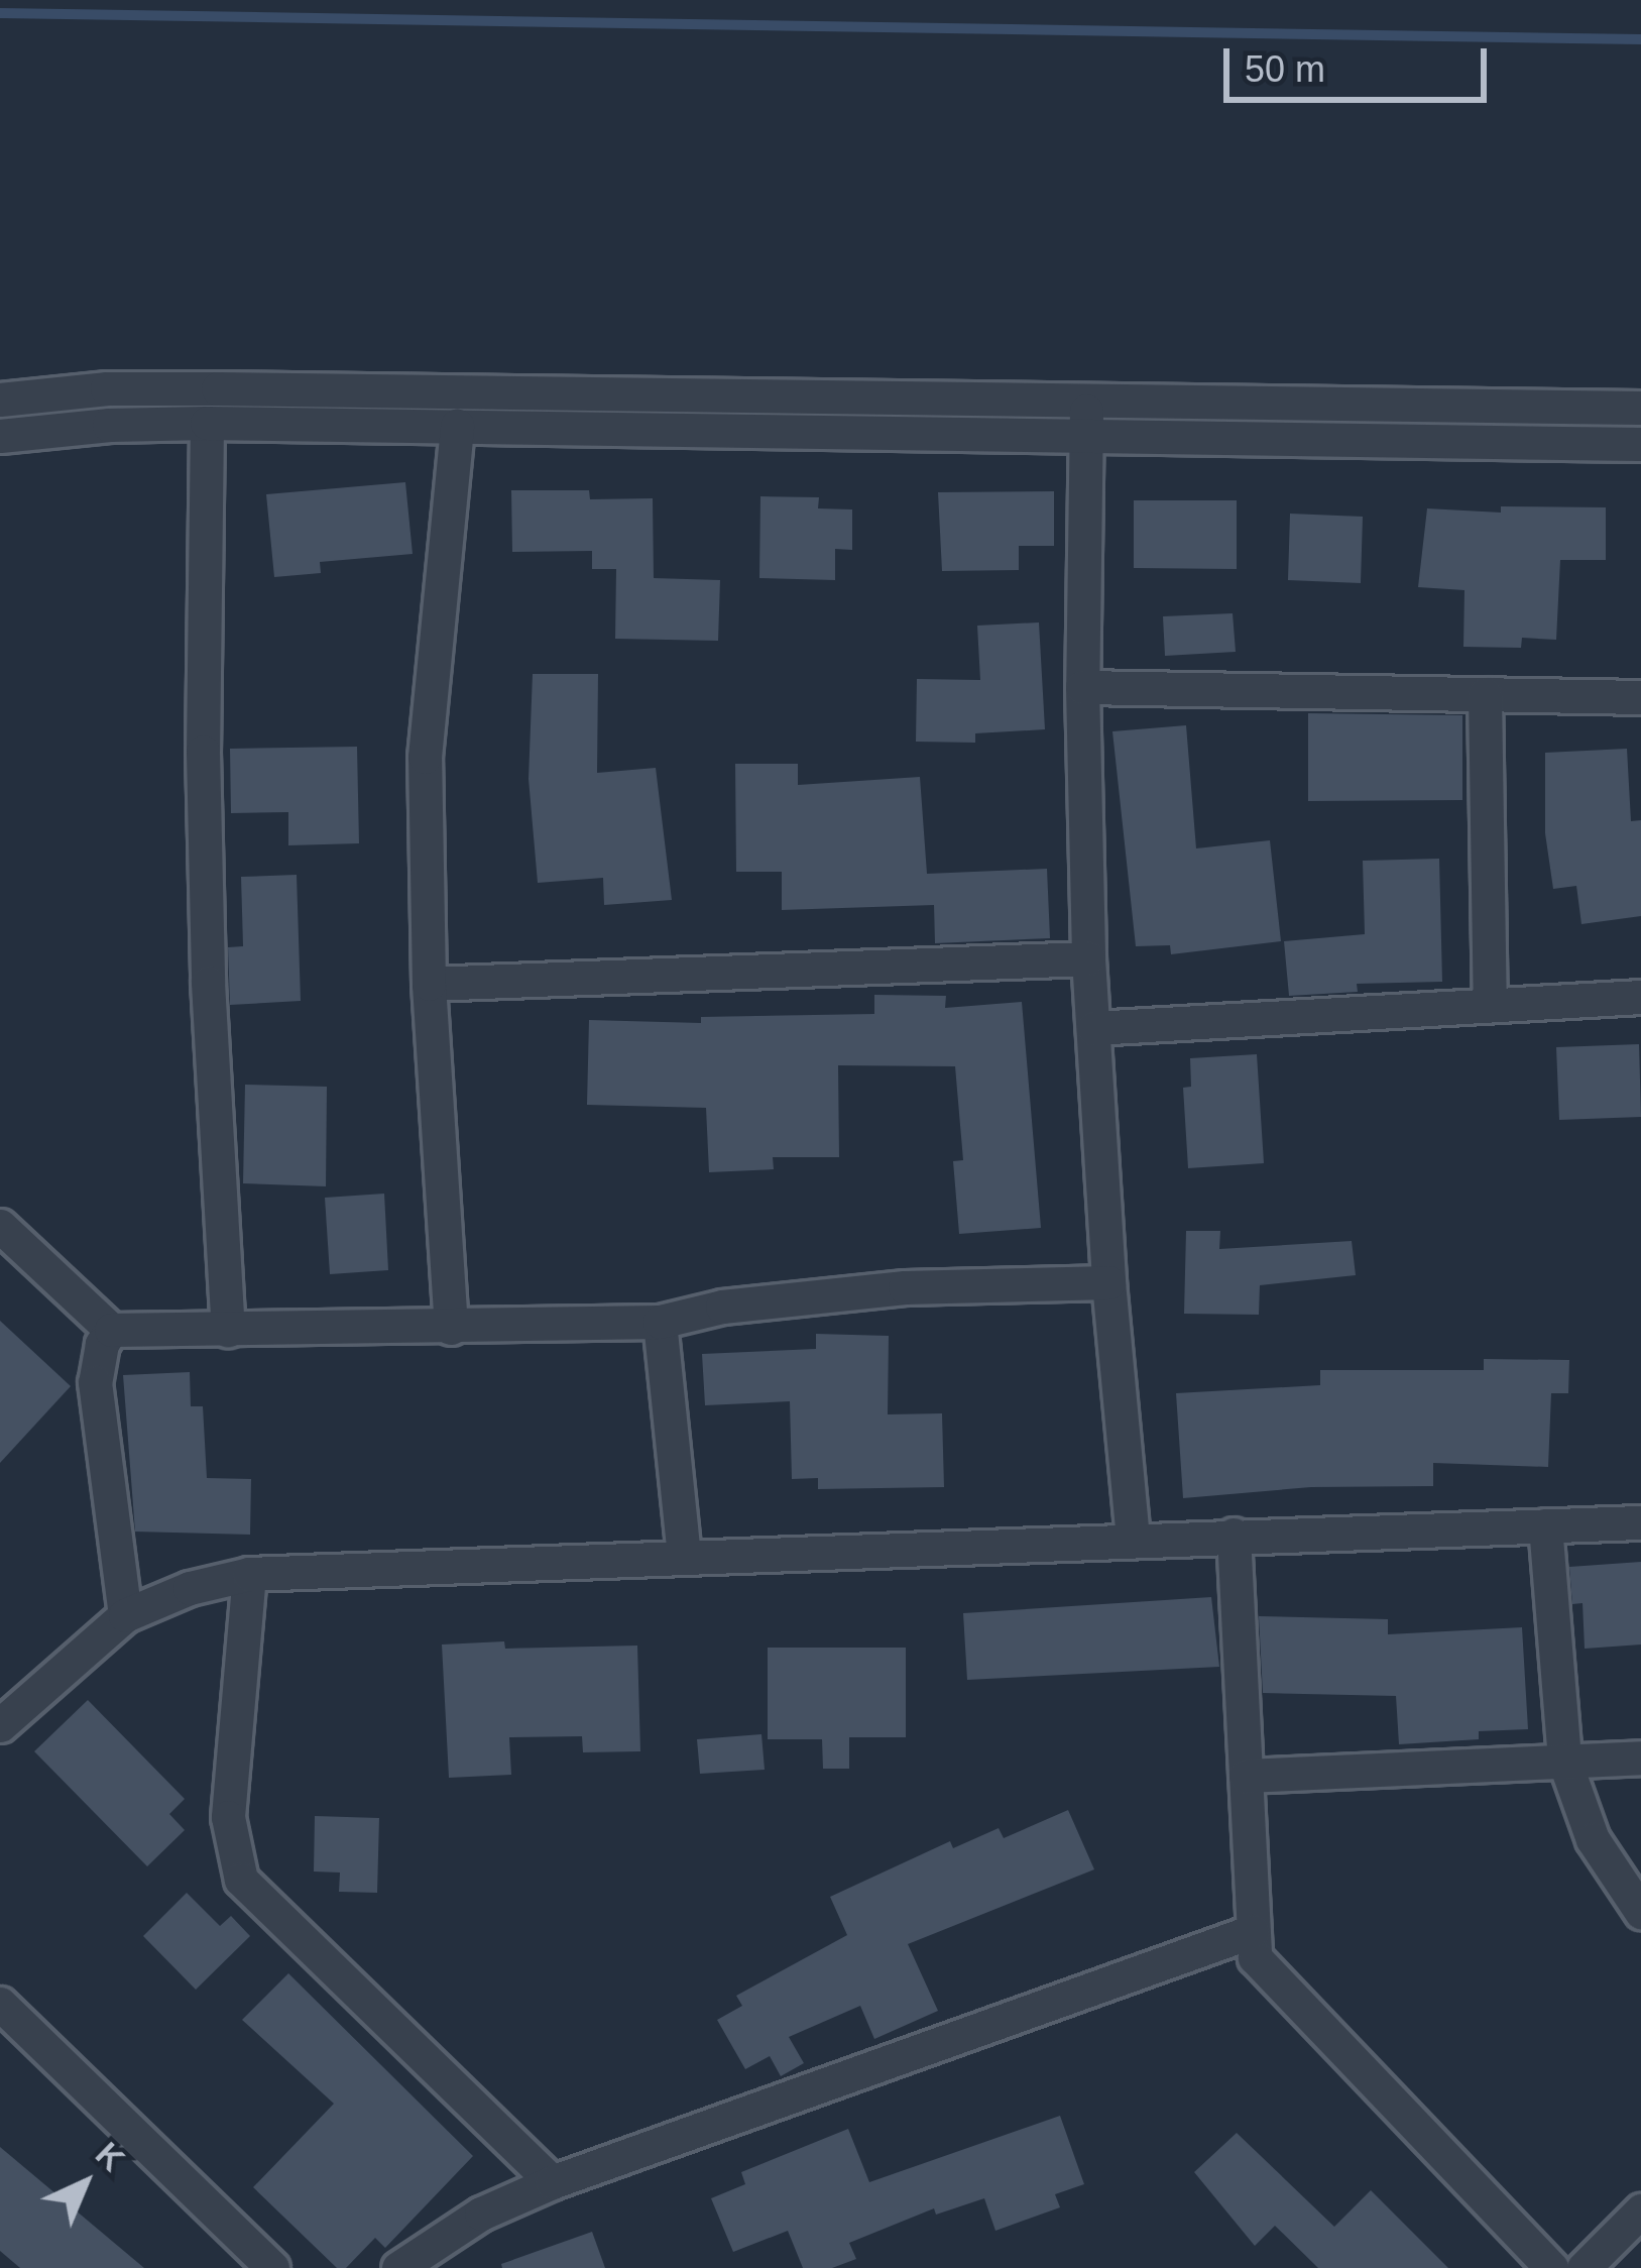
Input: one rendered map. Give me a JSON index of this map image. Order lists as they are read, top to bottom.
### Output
{
  "scale_bar": "50 m",
  "north": "top right"
}
